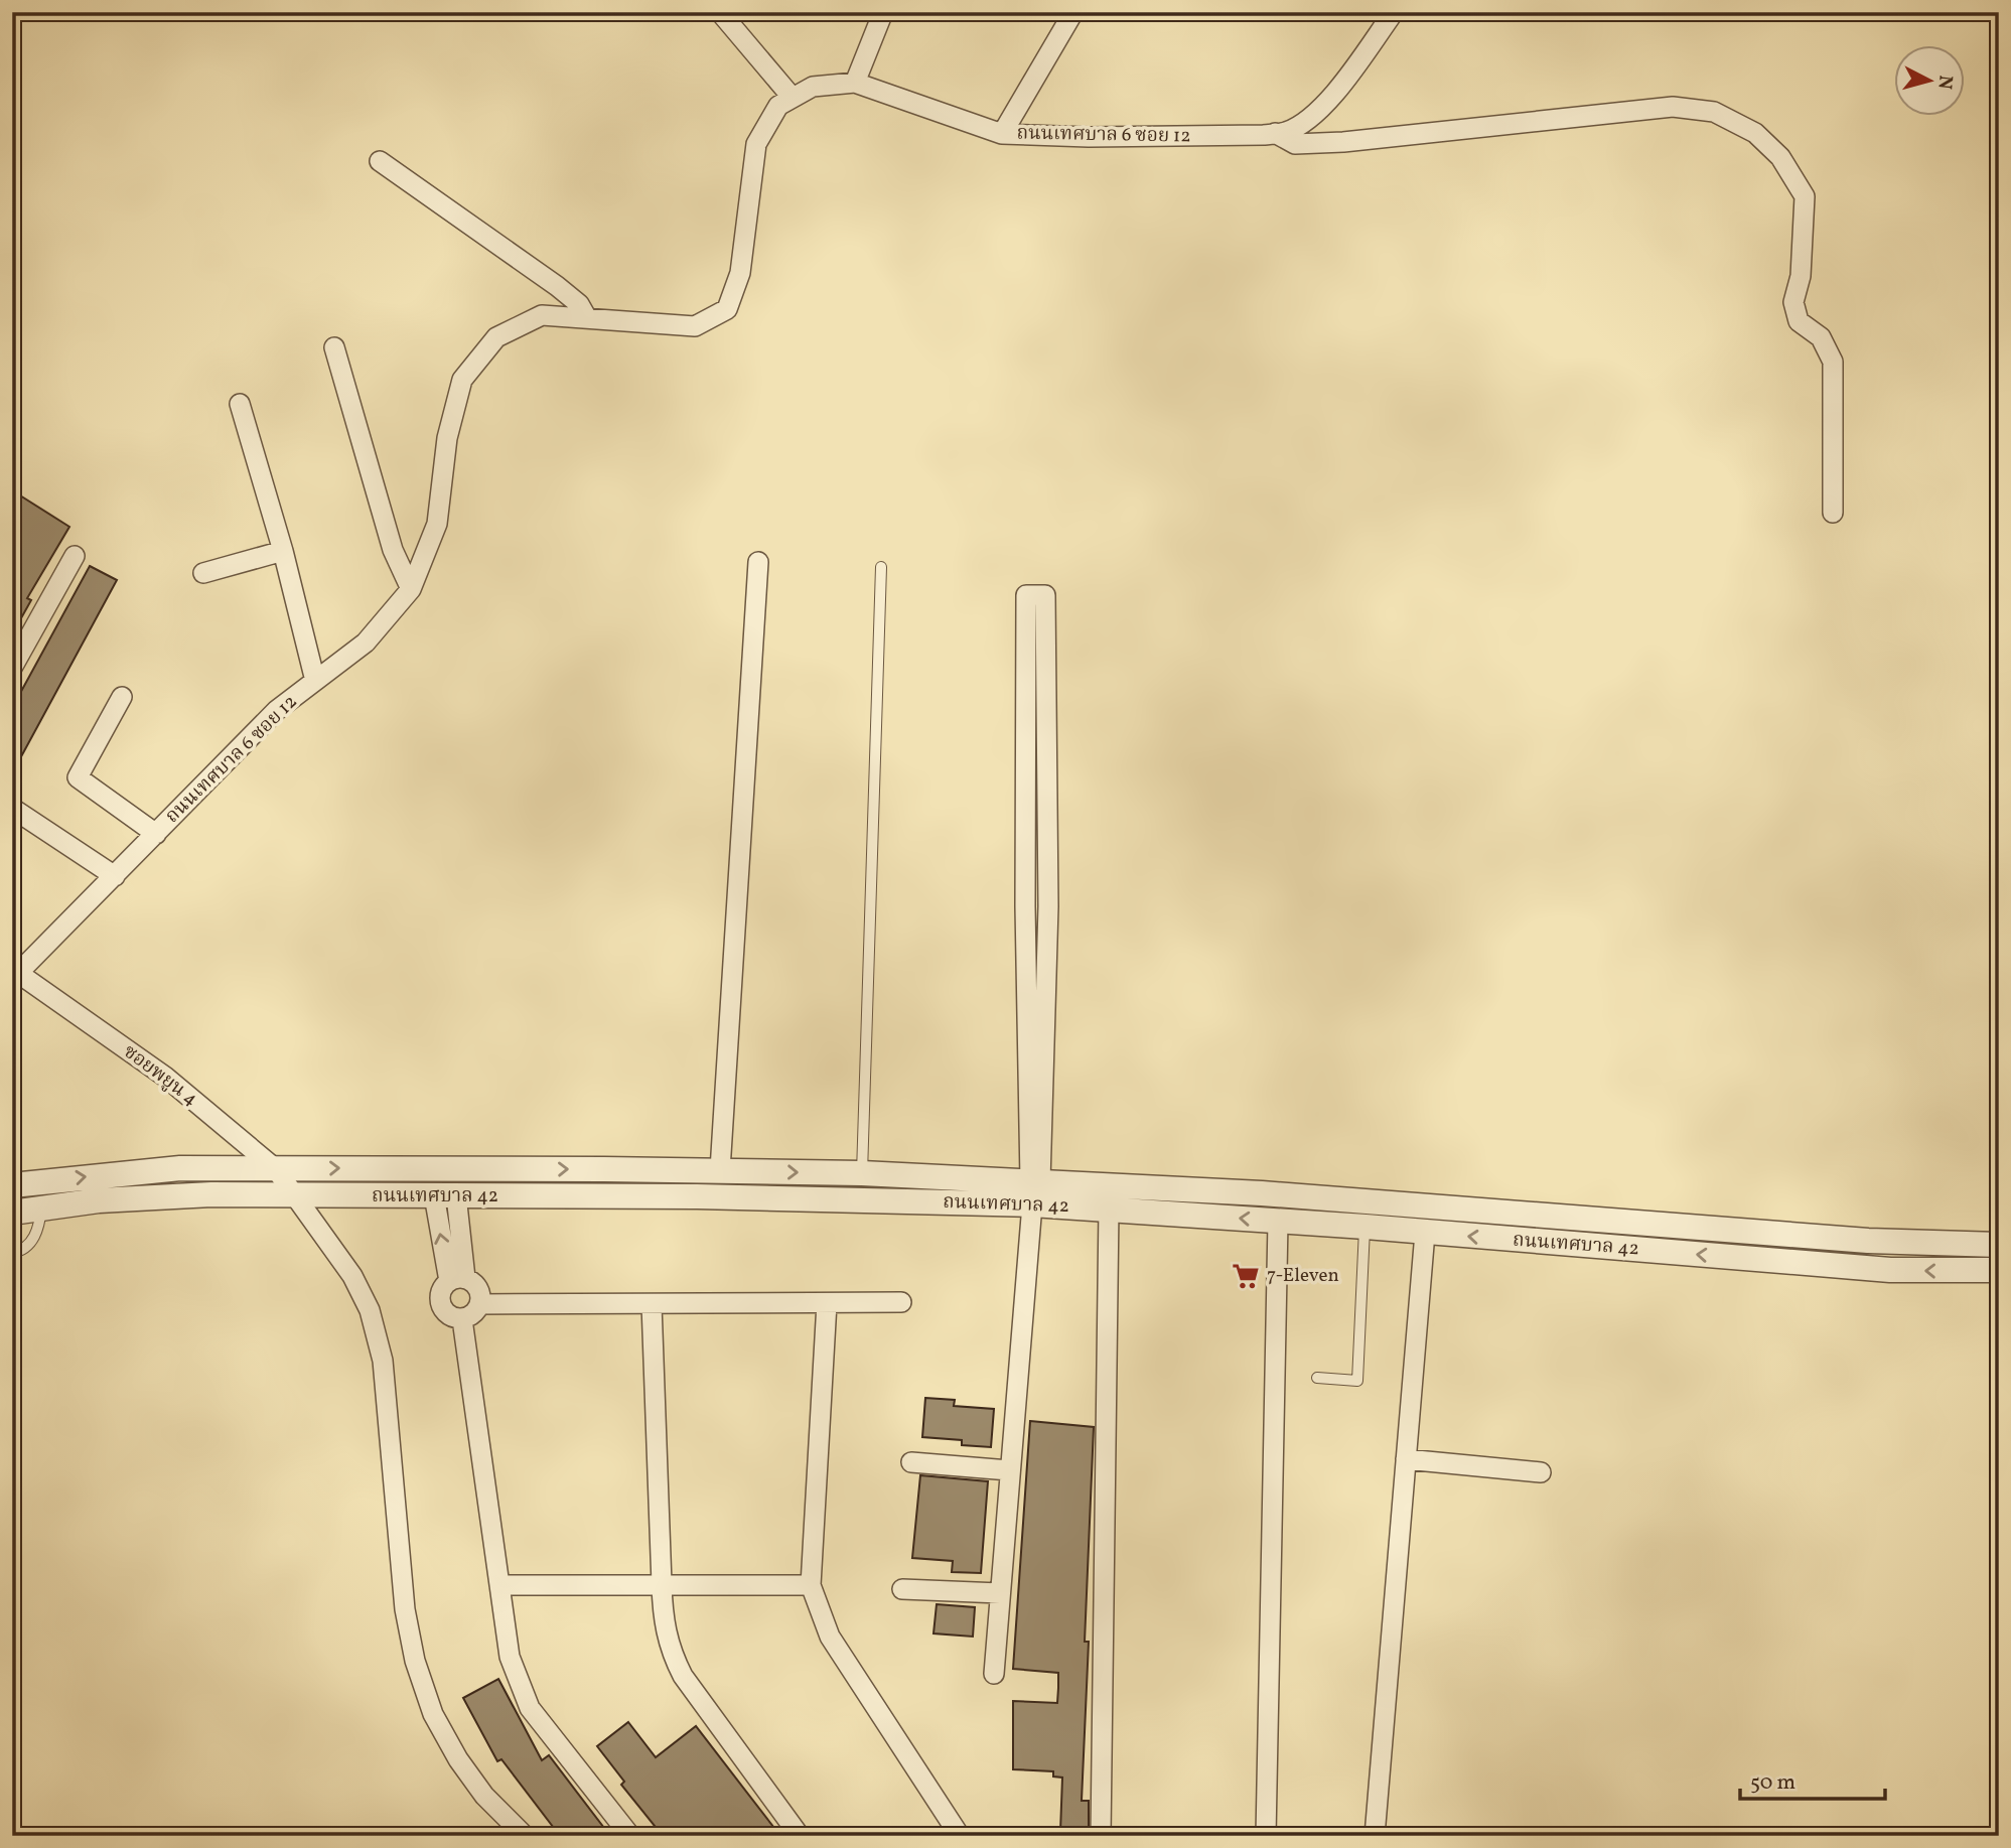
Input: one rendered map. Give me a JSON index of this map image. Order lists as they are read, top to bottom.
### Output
{
  "streets": {
    "street": ["ถนนเทศบาล 6 ซอย 12", "ซอยพยูน 4", "ถนนเทศบาล 42"]
  },
  "crossings": [
    ["ถนนเทศบาล 6 ซอย 12", "ซอยพยูน 4"],
    ["ซอยพยูน 4", "ถนนเทศบาล 42"]
  ],
  "places": {
    "supermarket": ["7-Eleven"]
  },
  "scale_bar": "50 m",
  "north": "right"
}
